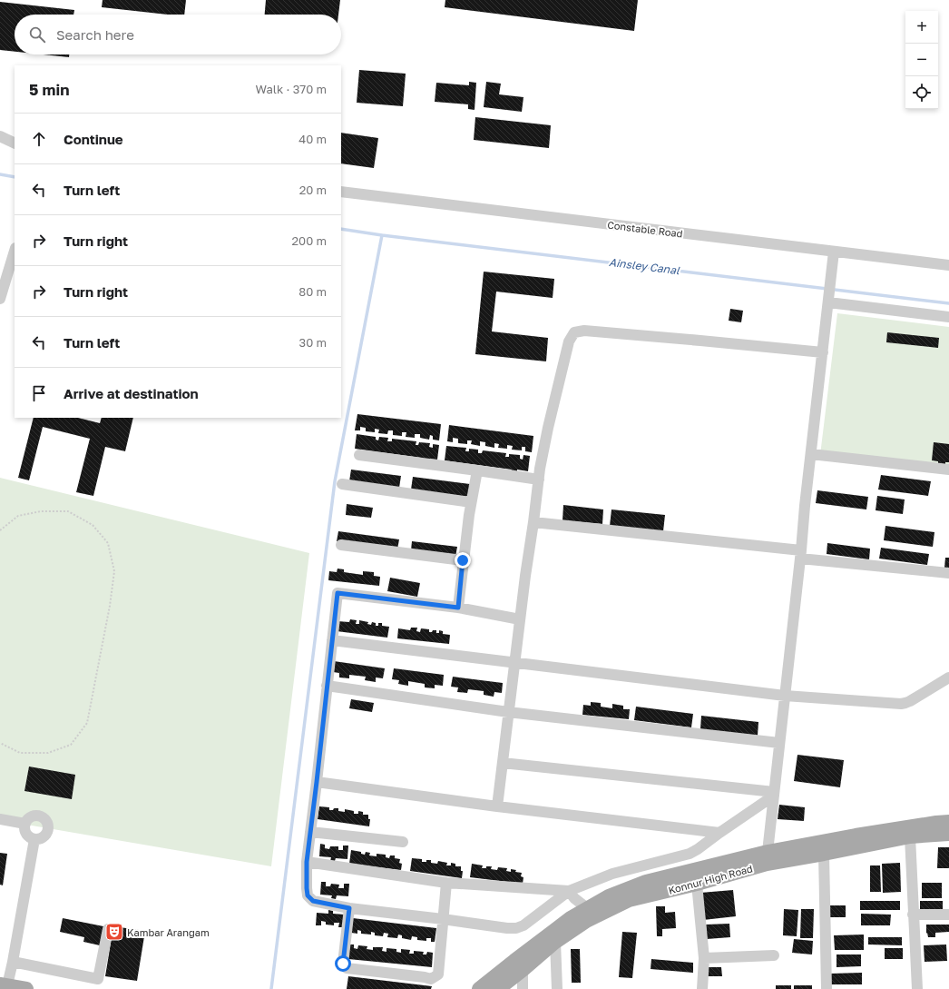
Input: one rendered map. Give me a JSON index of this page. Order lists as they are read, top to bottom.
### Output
{
  "streets": {
    "main road": ["Konnur High Road"],
    "street": ["Constable Road"]
  },
  "water": ["Ainsley Canal"],
  "places": {
    "theatre": ["Kambar Arangam"]
  },
  "page": {
    "map_buttons": ["+", "−"],
    "search": "Search here",
    "heading": ["5 min", "Walk · 370 m"],
    "list": [
      ["Continue", "40 m"],
      ["Turn left", "20 m"],
      ["Turn right", "200 m"],
      ["Turn right", "80 m"],
      ["Turn left", "30 m"],
      "Arrive at destination"
    ]
  }
}
